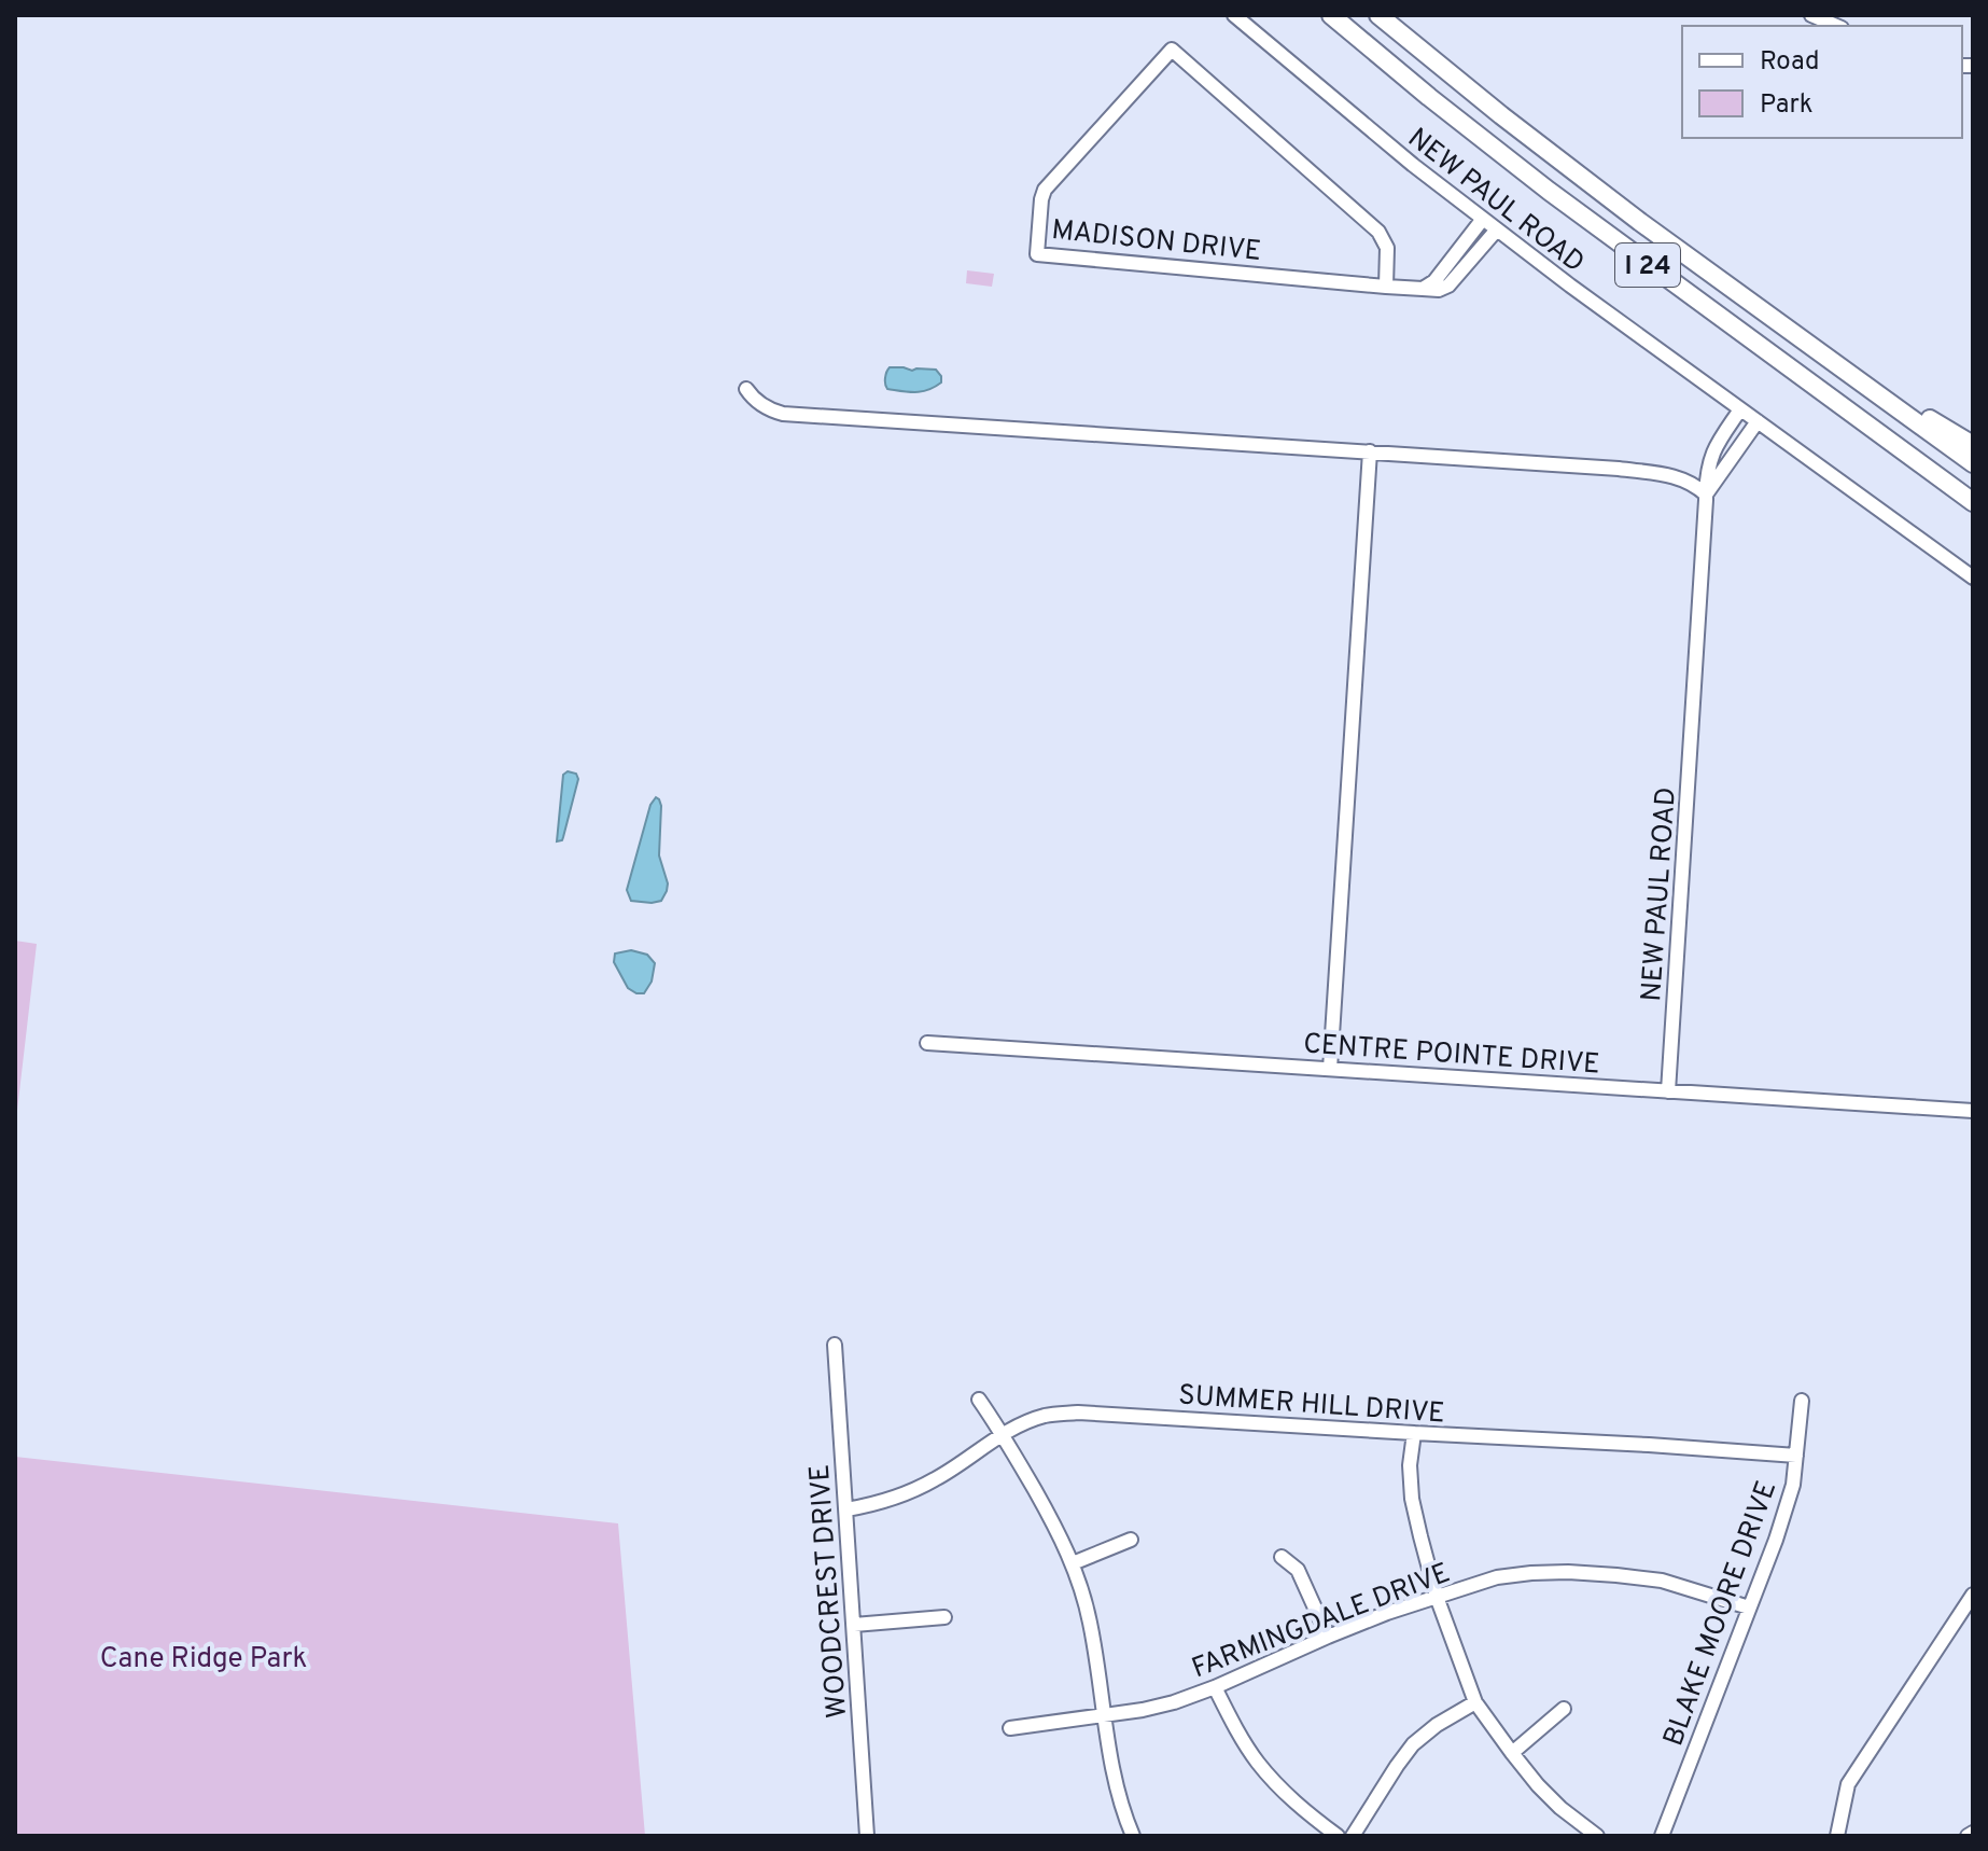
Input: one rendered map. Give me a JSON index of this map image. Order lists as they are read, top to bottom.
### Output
{
  "streets": {
    "highway": ["I 24"],
    "street": [
      "NEW PAUL ROAD",
      "MADISON DRIVE",
      "CENTRE POINTE DRIVE",
      "SUMMER HILL DRIVE",
      "WOODCREST DRIVE",
      "BLAKE MOORE DRIVE",
      "FARMINGDALE DRIVE"
    ]
  },
  "crossings": [
    ["NEW PAUL ROAD", "MADISON DRIVE"],
    ["NEW PAUL ROAD", "CENTRE POINTE DRIVE"],
    ["SUMMER HILL DRIVE", "WOODCREST DRIVE"],
    ["SUMMER HILL DRIVE", "BLAKE MOORE DRIVE"],
    ["BLAKE MOORE DRIVE", "FARMINGDALE DRIVE"]
  ],
  "parks": ["Cane Ridge Park"],
  "legend": ["Road", "Park"]
}
